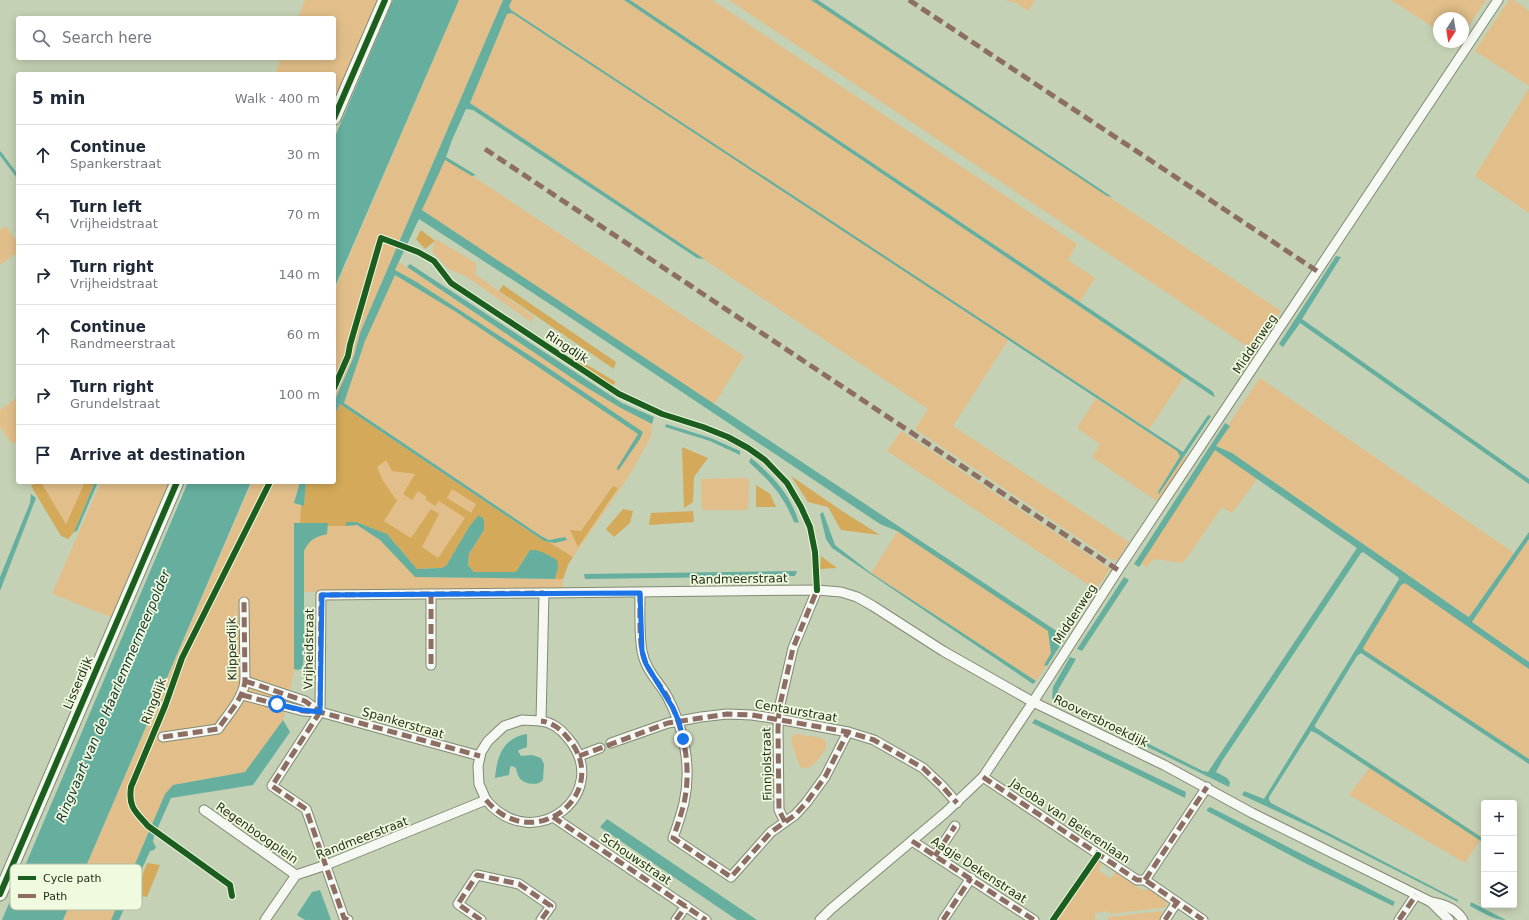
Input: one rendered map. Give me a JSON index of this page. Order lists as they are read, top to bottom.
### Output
{
  "streets": {
    "street": [
      "Middenweg",
      "Randmeerstraat",
      "Klipperdijk",
      "Vrijheidstraat",
      "Lisserdijk",
      "Centaurstraat",
      "Rooversbroekdijk",
      "Spankerstraat",
      "Finnjolstraat",
      "Jacoba van Beierenlaan",
      "Regenboogplein",
      "Schouwstraat",
      "Aagje Dekenstraat"
    ],
    "cycle path": ["Ringdijk"]
  },
  "crossings": [
    ["Middenweg", "Randmeerstraat"],
    ["Middenweg", "Rooversbroekdijk"],
    ["Randmeerstraat", "Vrijheidstraat"],
    ["Randmeerstraat", "Rooversbroekdijk"],
    ["Randmeerstraat", "Spankerstraat"],
    ["Randmeerstraat", "Finnjolstraat"],
    ["Randmeerstraat", "Regenboogplein"],
    ["Randmeerstraat", "Schouwstraat"],
    ["Klipperdijk", "Spankerstraat"],
    ["Vrijheidstraat", "Spankerstraat"],
    ["Centaurstraat", "Finnjolstraat"],
    ["Spankerstraat", "Schouwstraat"]
  ],
  "water": ["Ringvaart van de Haarlemmermeerpolder"],
  "legend": ["Cycle path", "Path"],
  "north": "bottom",
  "page": {
    "search": "Search here",
    "heading": ["5 min", "Walk · 400 m"],
    "list": [
      ["Continue", "Spankerstraat", "30 m"],
      ["Turn left", "Vrijheidstraat", "70 m"],
      ["Turn right", "Vrijheidstraat", "140 m"],
      ["Continue", "Randmeerstraat", "60 m"],
      ["Turn right", "Grundelstraat", "100 m"],
      "Arrive at destination"
    ],
    "map_buttons": ["+", "−"]
  }
}
